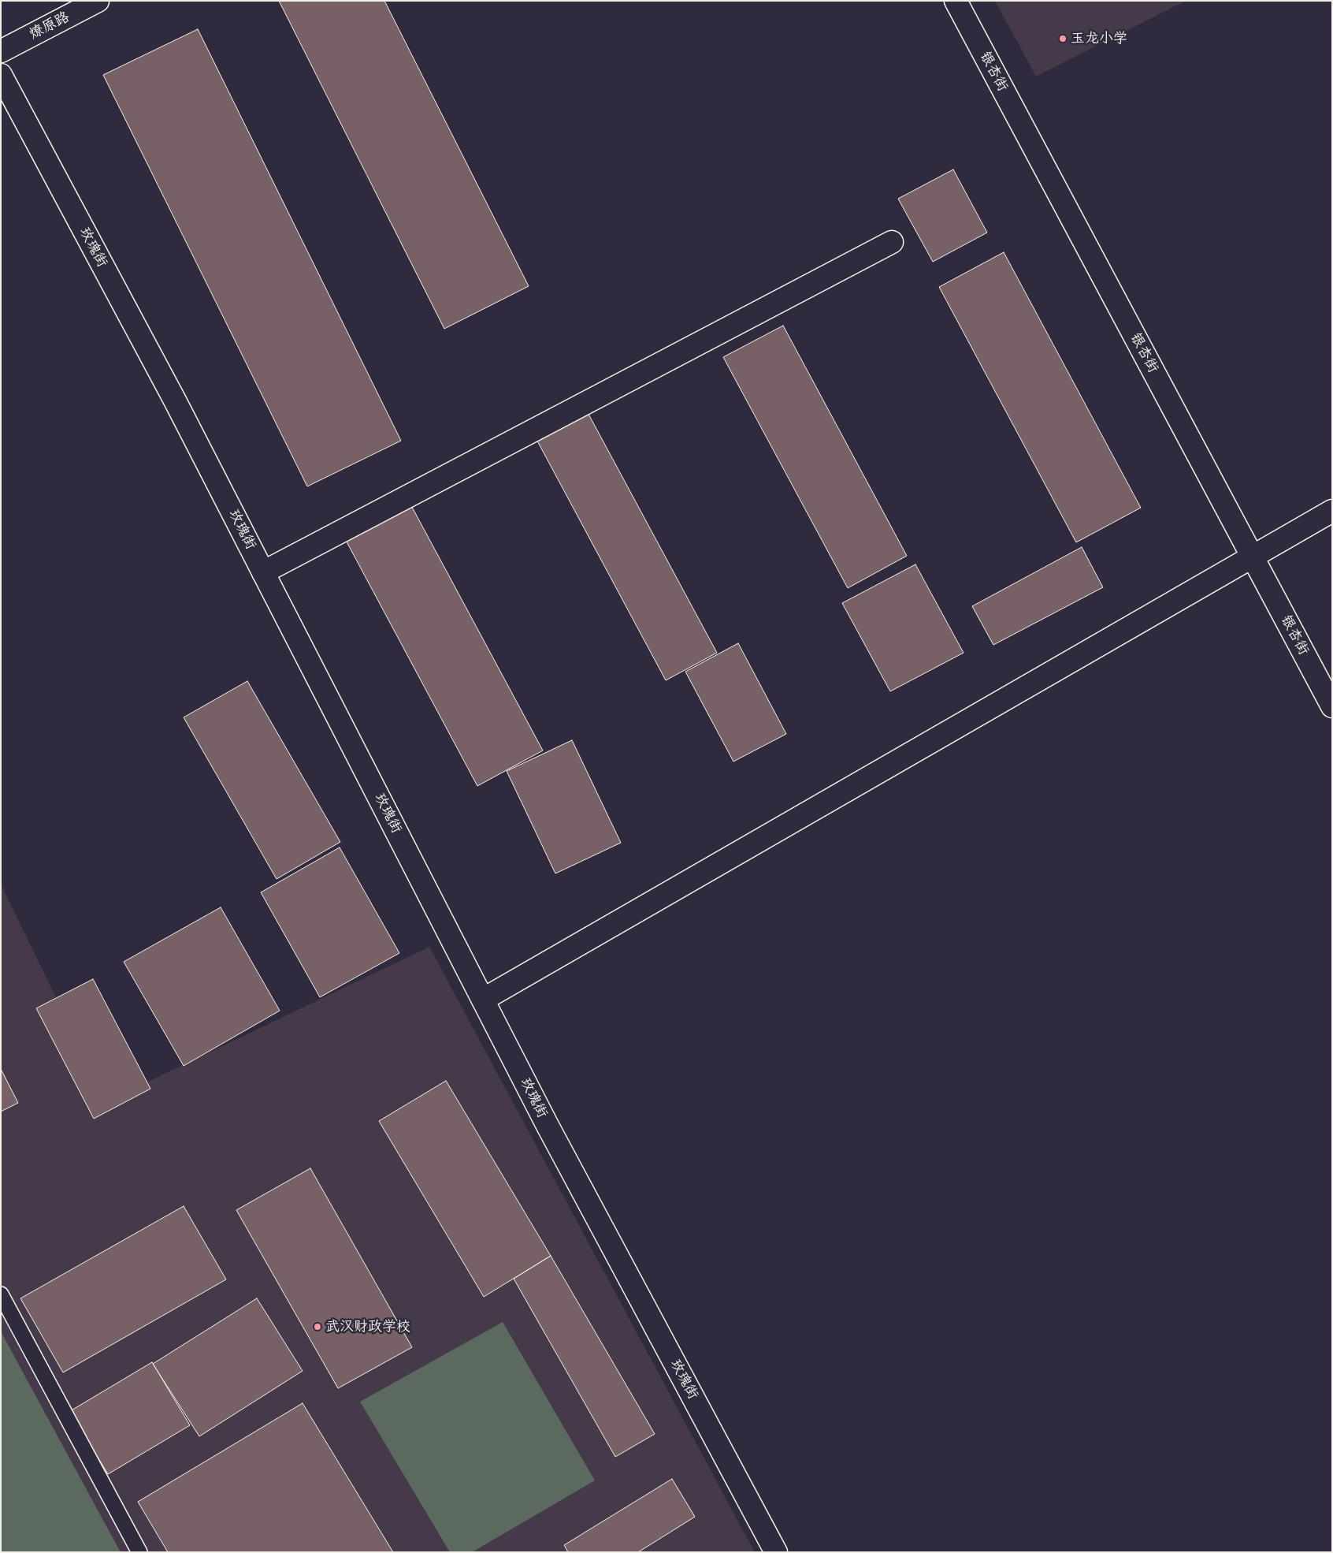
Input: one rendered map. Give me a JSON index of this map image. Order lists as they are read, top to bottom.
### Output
{
  "streets": {
    "street": ["燎原路", "银杏街", "玫瑰街"]
  },
  "places": ["玉龙小学", "武汉财政学校"]
}
